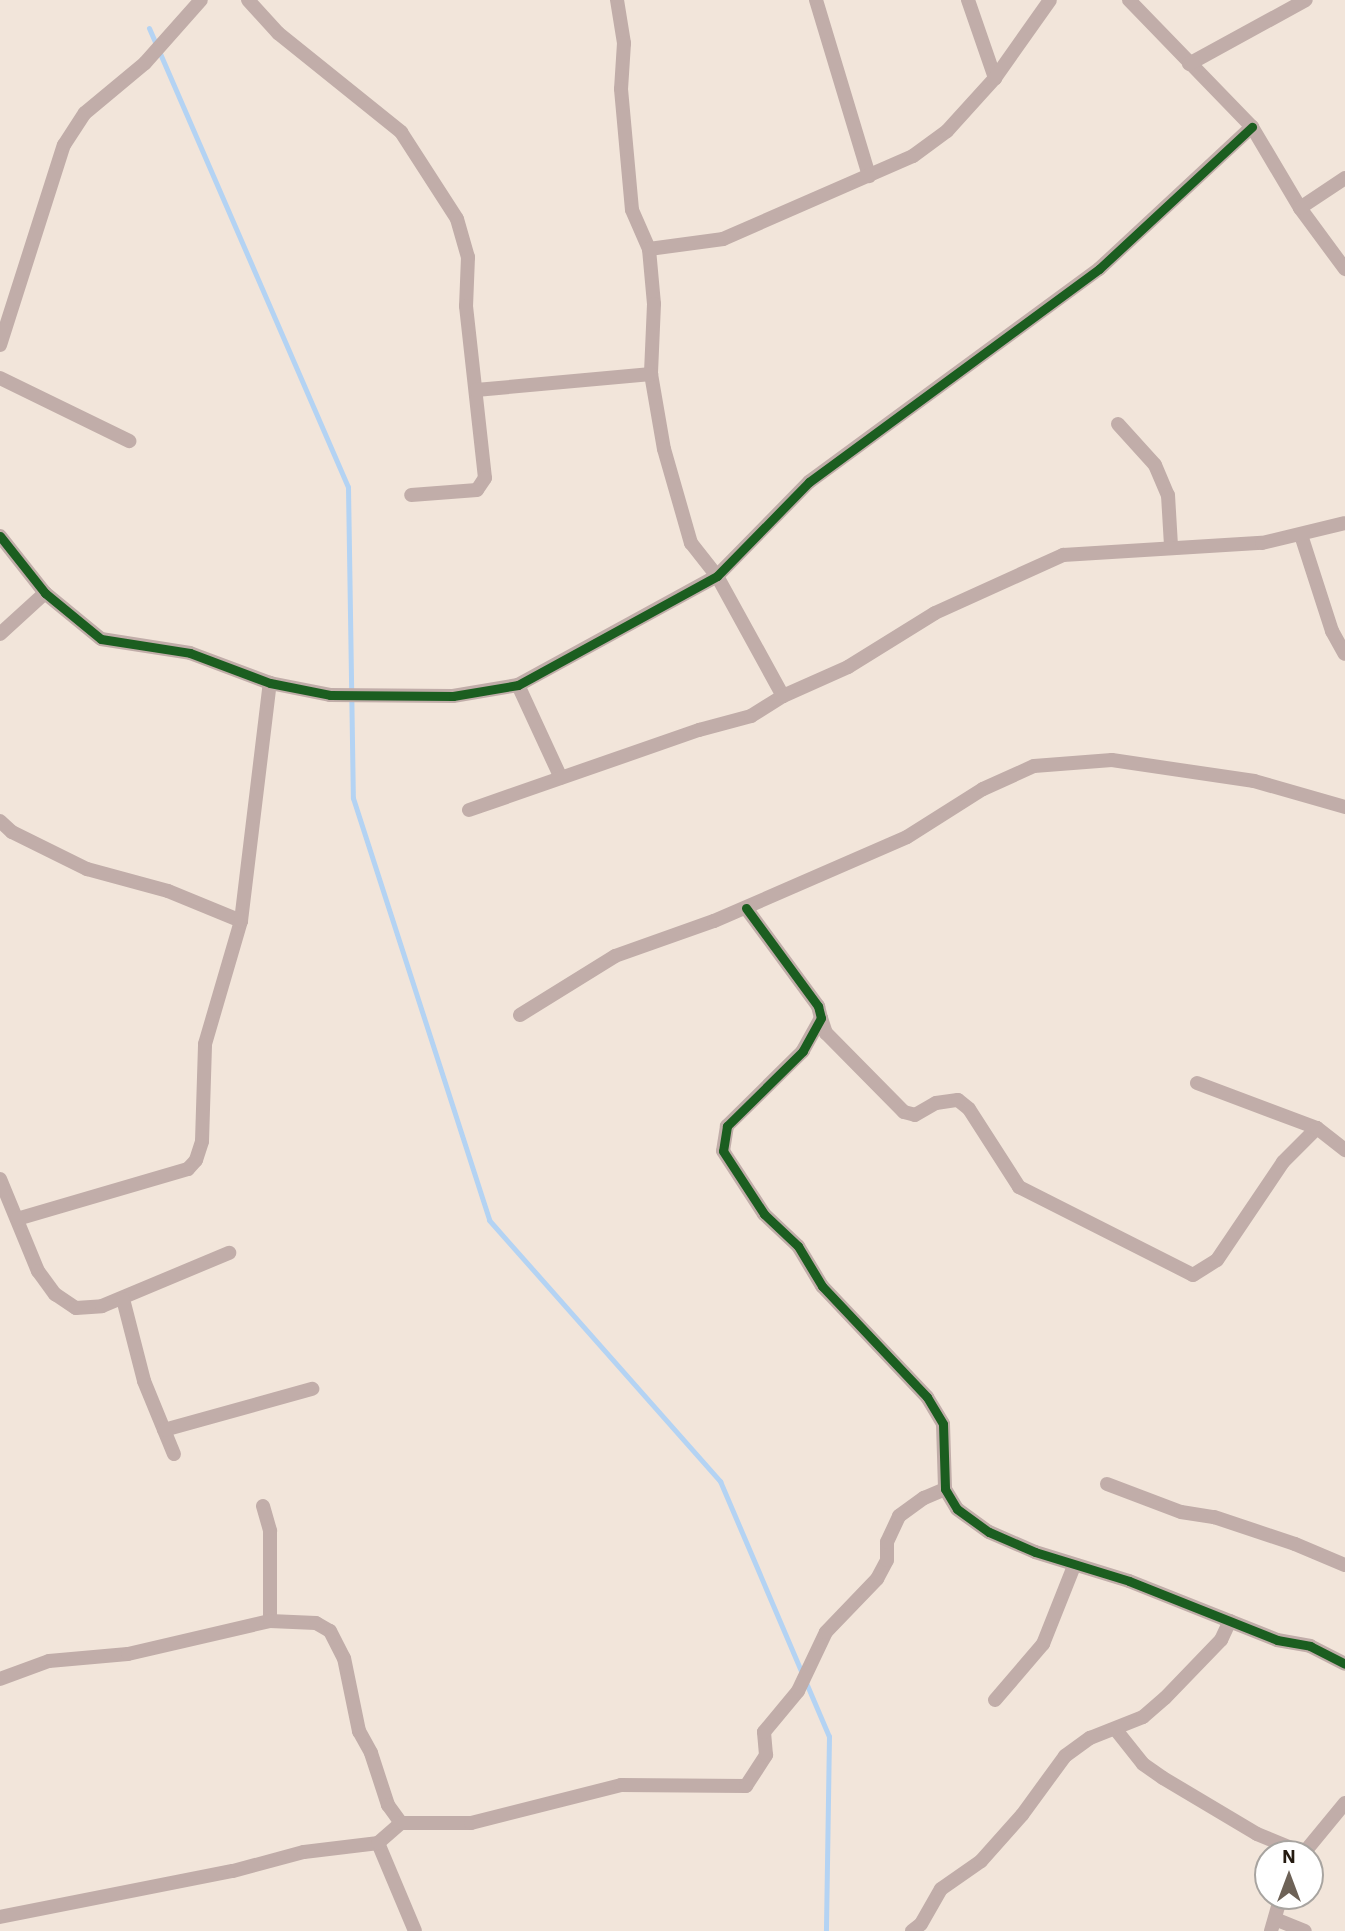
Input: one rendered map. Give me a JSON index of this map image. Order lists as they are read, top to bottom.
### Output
{
  "north": "top"
}
